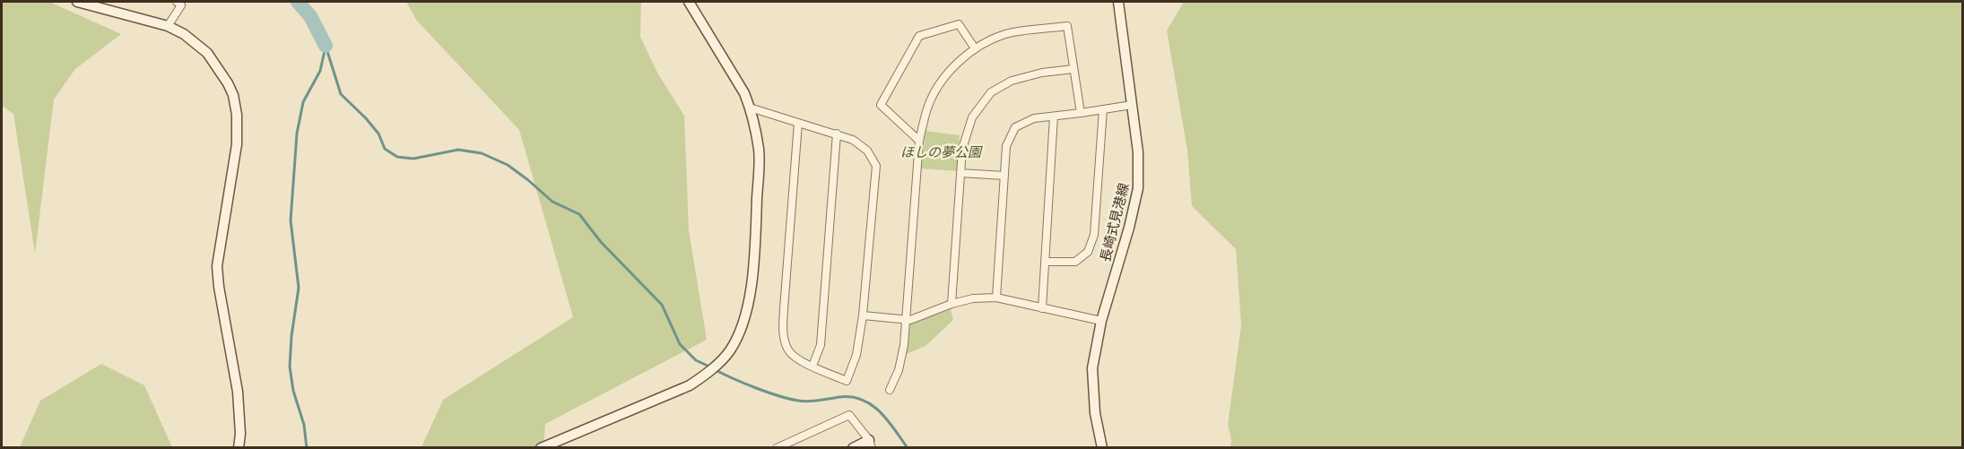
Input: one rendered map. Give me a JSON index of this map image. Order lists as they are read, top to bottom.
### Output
{
  "streets": {
    "street": ["長崎式見港線"]
  },
  "parks": ["ほしの夢公園"]
}
